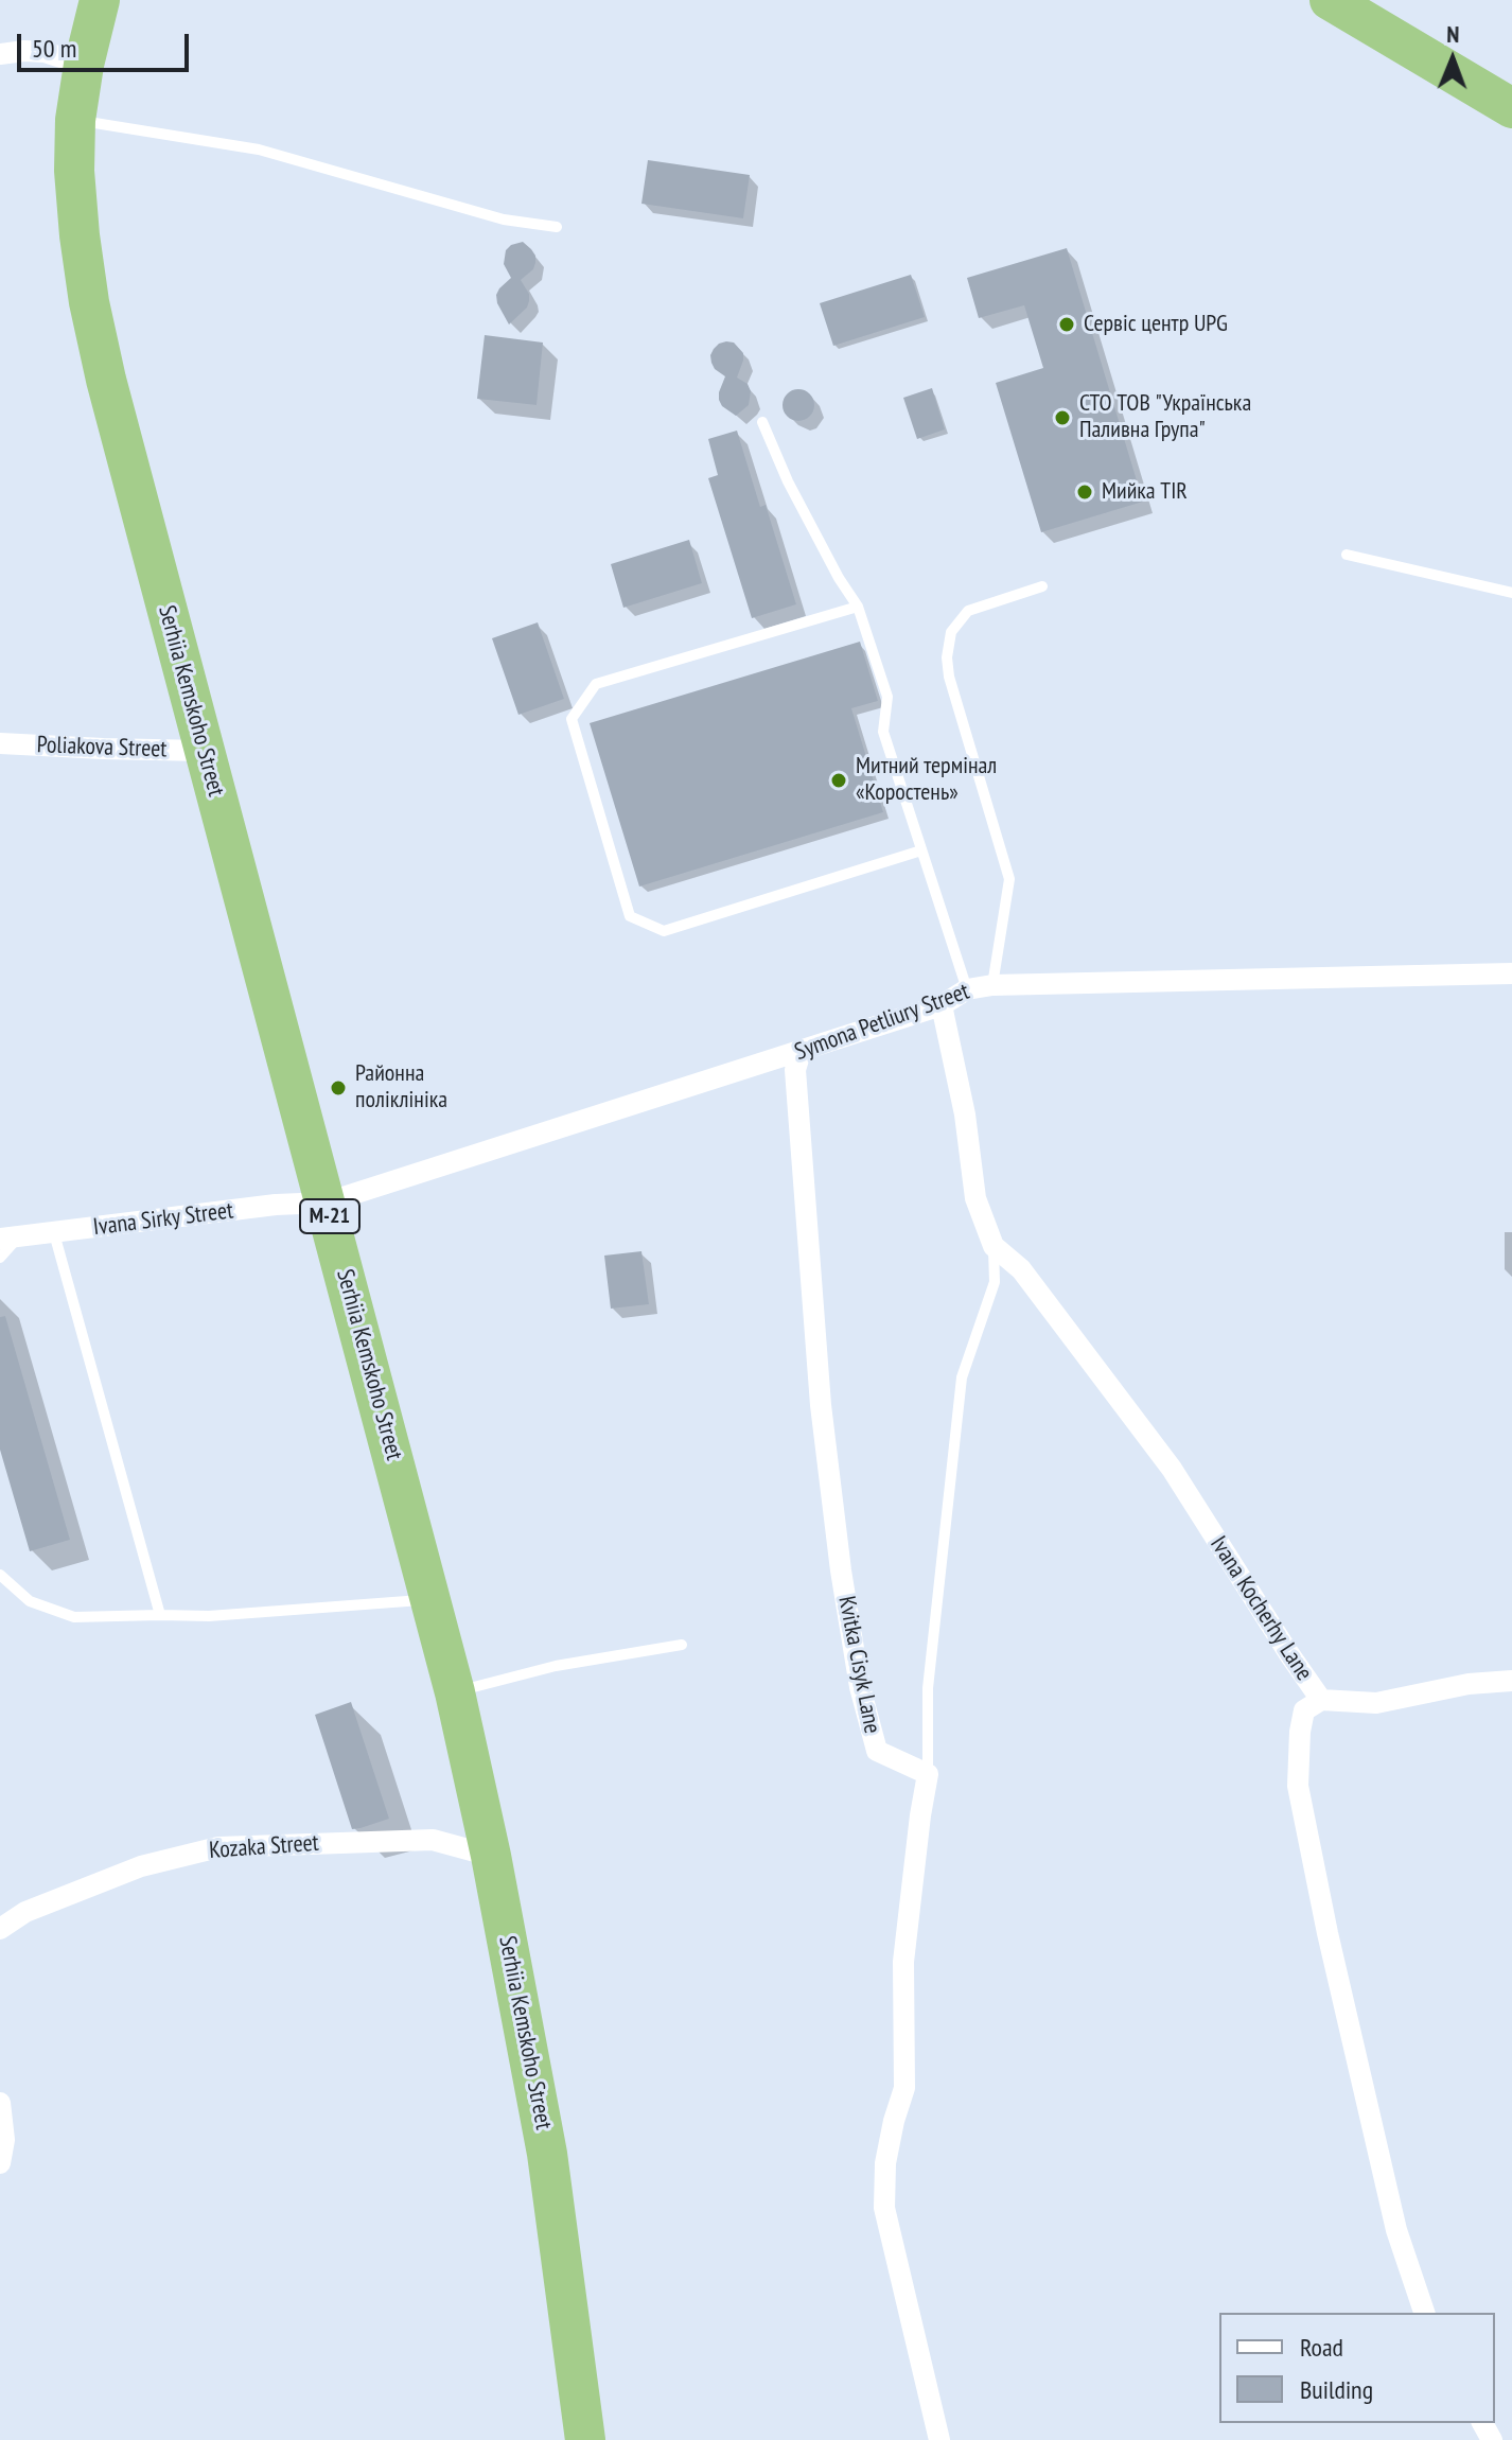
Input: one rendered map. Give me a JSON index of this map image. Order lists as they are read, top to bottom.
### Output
{
  "streets": {
    "highway": ["Serhiia Kemskoho Street", "М-21"],
    "street": [
      "Poliakova Street",
      "Symona Petliury Street",
      "Ivana Sirky Street",
      "Ivana Kocherhy Lane",
      "Kvitka Cisyk Lane",
      "Kozaka Street"
    ]
  },
  "crossings": [
    ["Serhiia Kemskoho Street", "Poliakova Street"],
    ["Serhiia Kemskoho Street", "Symona Petliury Street"],
    ["Serhiia Kemskoho Street", "Ivana Sirky Street"],
    ["Serhiia Kemskoho Street", "Kozaka Street"],
    ["Symona Petliury Street", "Ivana Sirky Street"],
    ["Symona Petliury Street", "Ivana Kocherhy Lane"],
    ["Symona Petliury Street", "Kvitka Cisyk Lane"]
  ],
  "places": [
    "Сервіс центр UPG",
    "СТО ТОВ \"Українська Паливна Група\"",
    "Мийка TIR",
    "Митний термінал «Коростень»",
    "Районна поліклініка"
  ],
  "legend": ["Road", "Building"],
  "scale_bar": "50 m",
  "north": "top"
}
